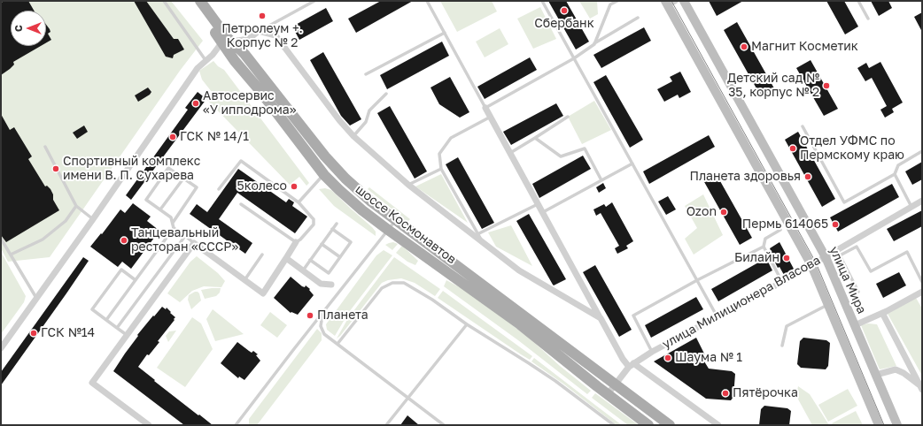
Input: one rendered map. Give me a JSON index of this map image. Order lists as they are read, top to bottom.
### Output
{
  "streets": {
    "main road": ["шоссе Космонавтов", "улица Мира"],
    "street": ["улица Милиционера Власова"]
  },
  "crossings": [
    ["шоссе Космонавтов", "улица Милиционера Власова"],
    ["улица Мира", "улица Милиционера Власова"]
  ],
  "places": [
    "Сбербанк",
    "Петролеум +. Корпус № 2",
    "Магнит Косметик",
    "Детский сад № 35, корпус № 2",
    "Автосервис «У ипподрома»",
    "ГСК № 14/1",
    "Отдел УФМС по Пермскому краю",
    "Спортивный комплекс имени В. П. Сухарева",
    "Планета здоровья",
    "5колесо",
    "Ozon",
    "Пермь 614065",
    "Танцевальный ресторан «СССР»",
    "Билайн",
    "Планета",
    "ГСК №14",
    "Шаума № 1",
    "Пятёрочка"
  ],
  "north": "left"
}
